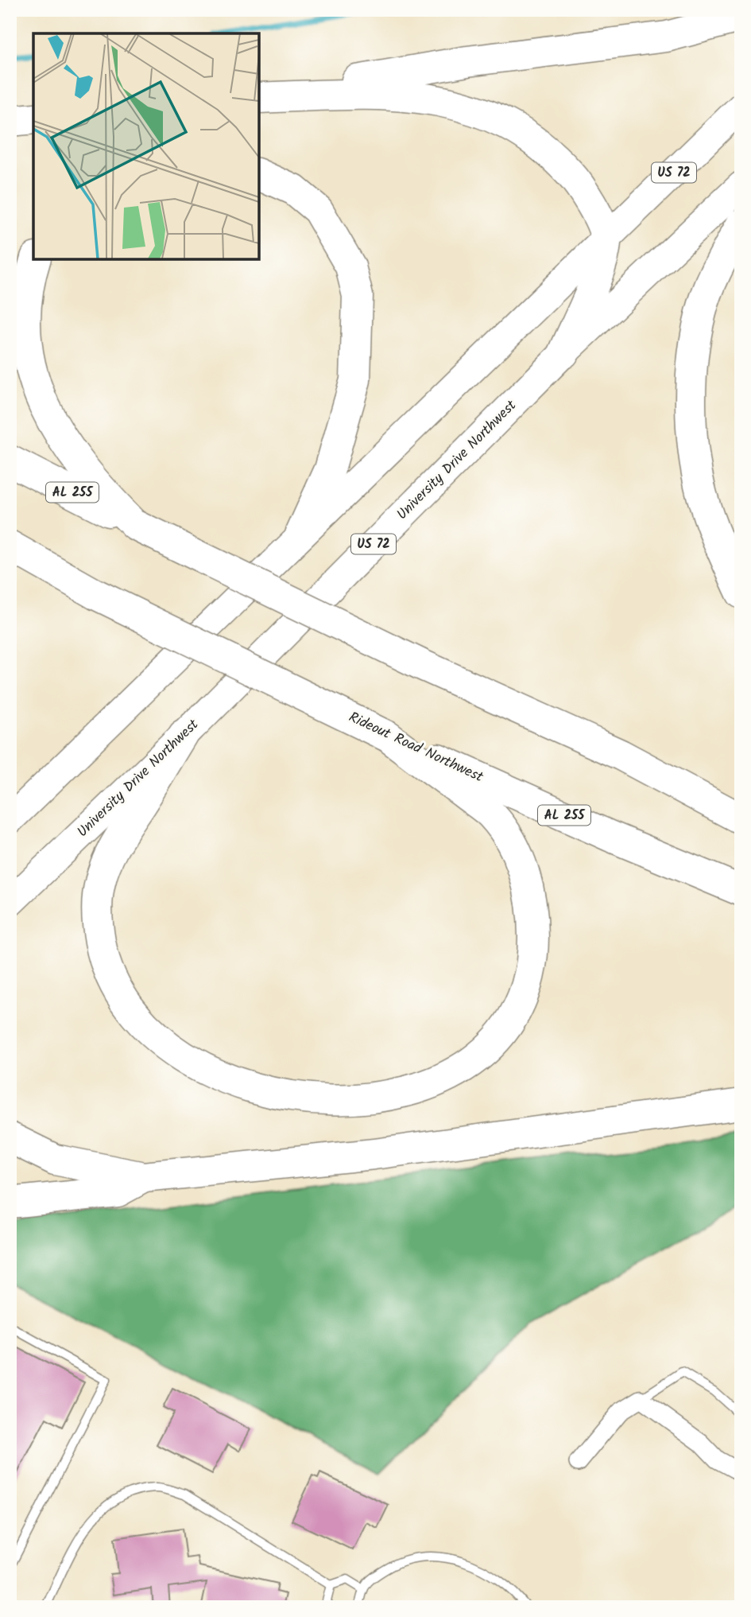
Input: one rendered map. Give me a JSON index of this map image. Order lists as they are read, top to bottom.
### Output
{
  "streets": {
    "highway": [
      "US 72",
      "University Drive Northwest",
      "AL 255",
      "Rideout Road Northwest"
    ]
  }
}
